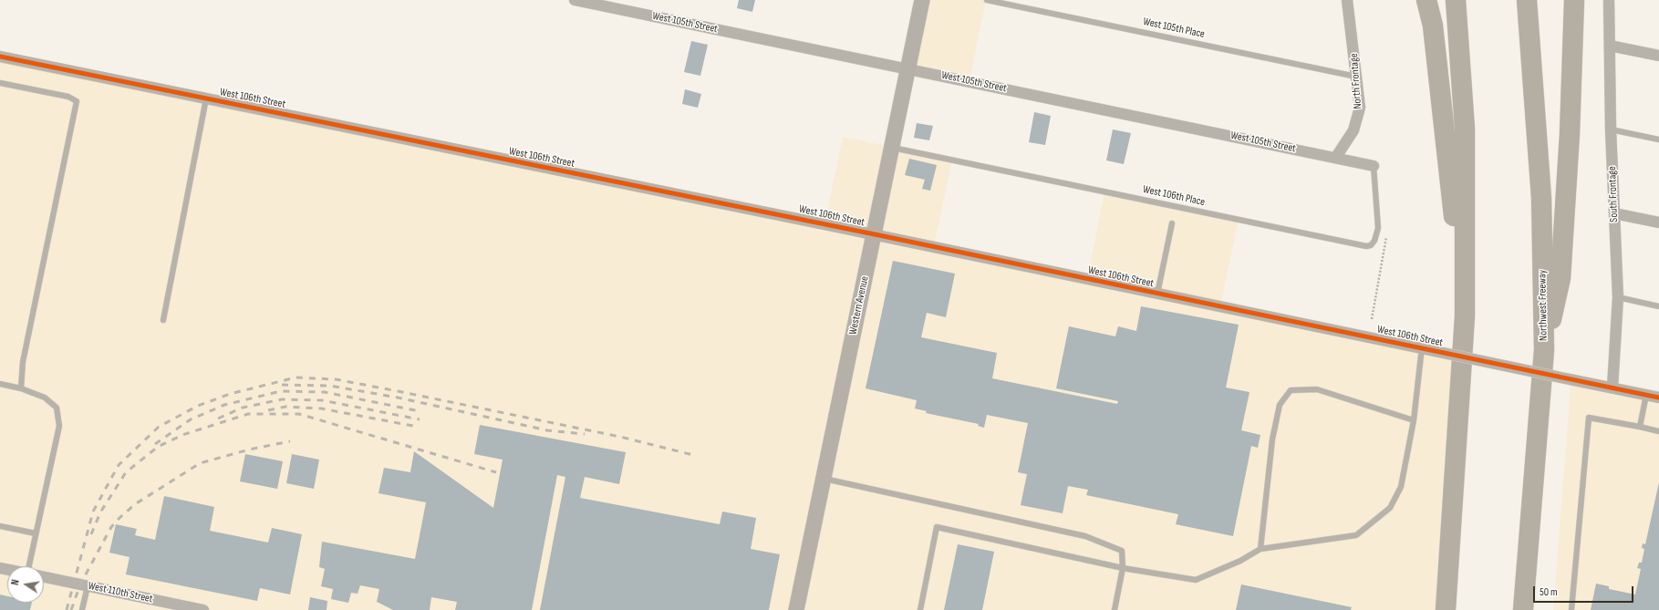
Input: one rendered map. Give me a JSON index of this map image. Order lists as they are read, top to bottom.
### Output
{
  "streets": {
    "highway": ["Northwest Freeway"],
    "street": [
      "West 105th Street",
      "North Frontage",
      "West 106th Street",
      "South Frontage",
      "Western Avenue",
      "West 110th Street"
    ],
    "lane": ["West 105th Place", "West 106th Place"]
  },
  "crossings": [
    ["West 105th Street", "North Frontage"],
    ["West 105th Street", "West 106th Place"],
    ["West 105th Street", "Western Avenue"],
    ["West 105th Place", "North Frontage"],
    ["West 106th Street", "South Frontage"],
    ["West 106th Street", "Western Avenue"],
    ["West 106th Place", "Western Avenue"]
  ],
  "scale_bar": "50 m",
  "north": "left"
}
